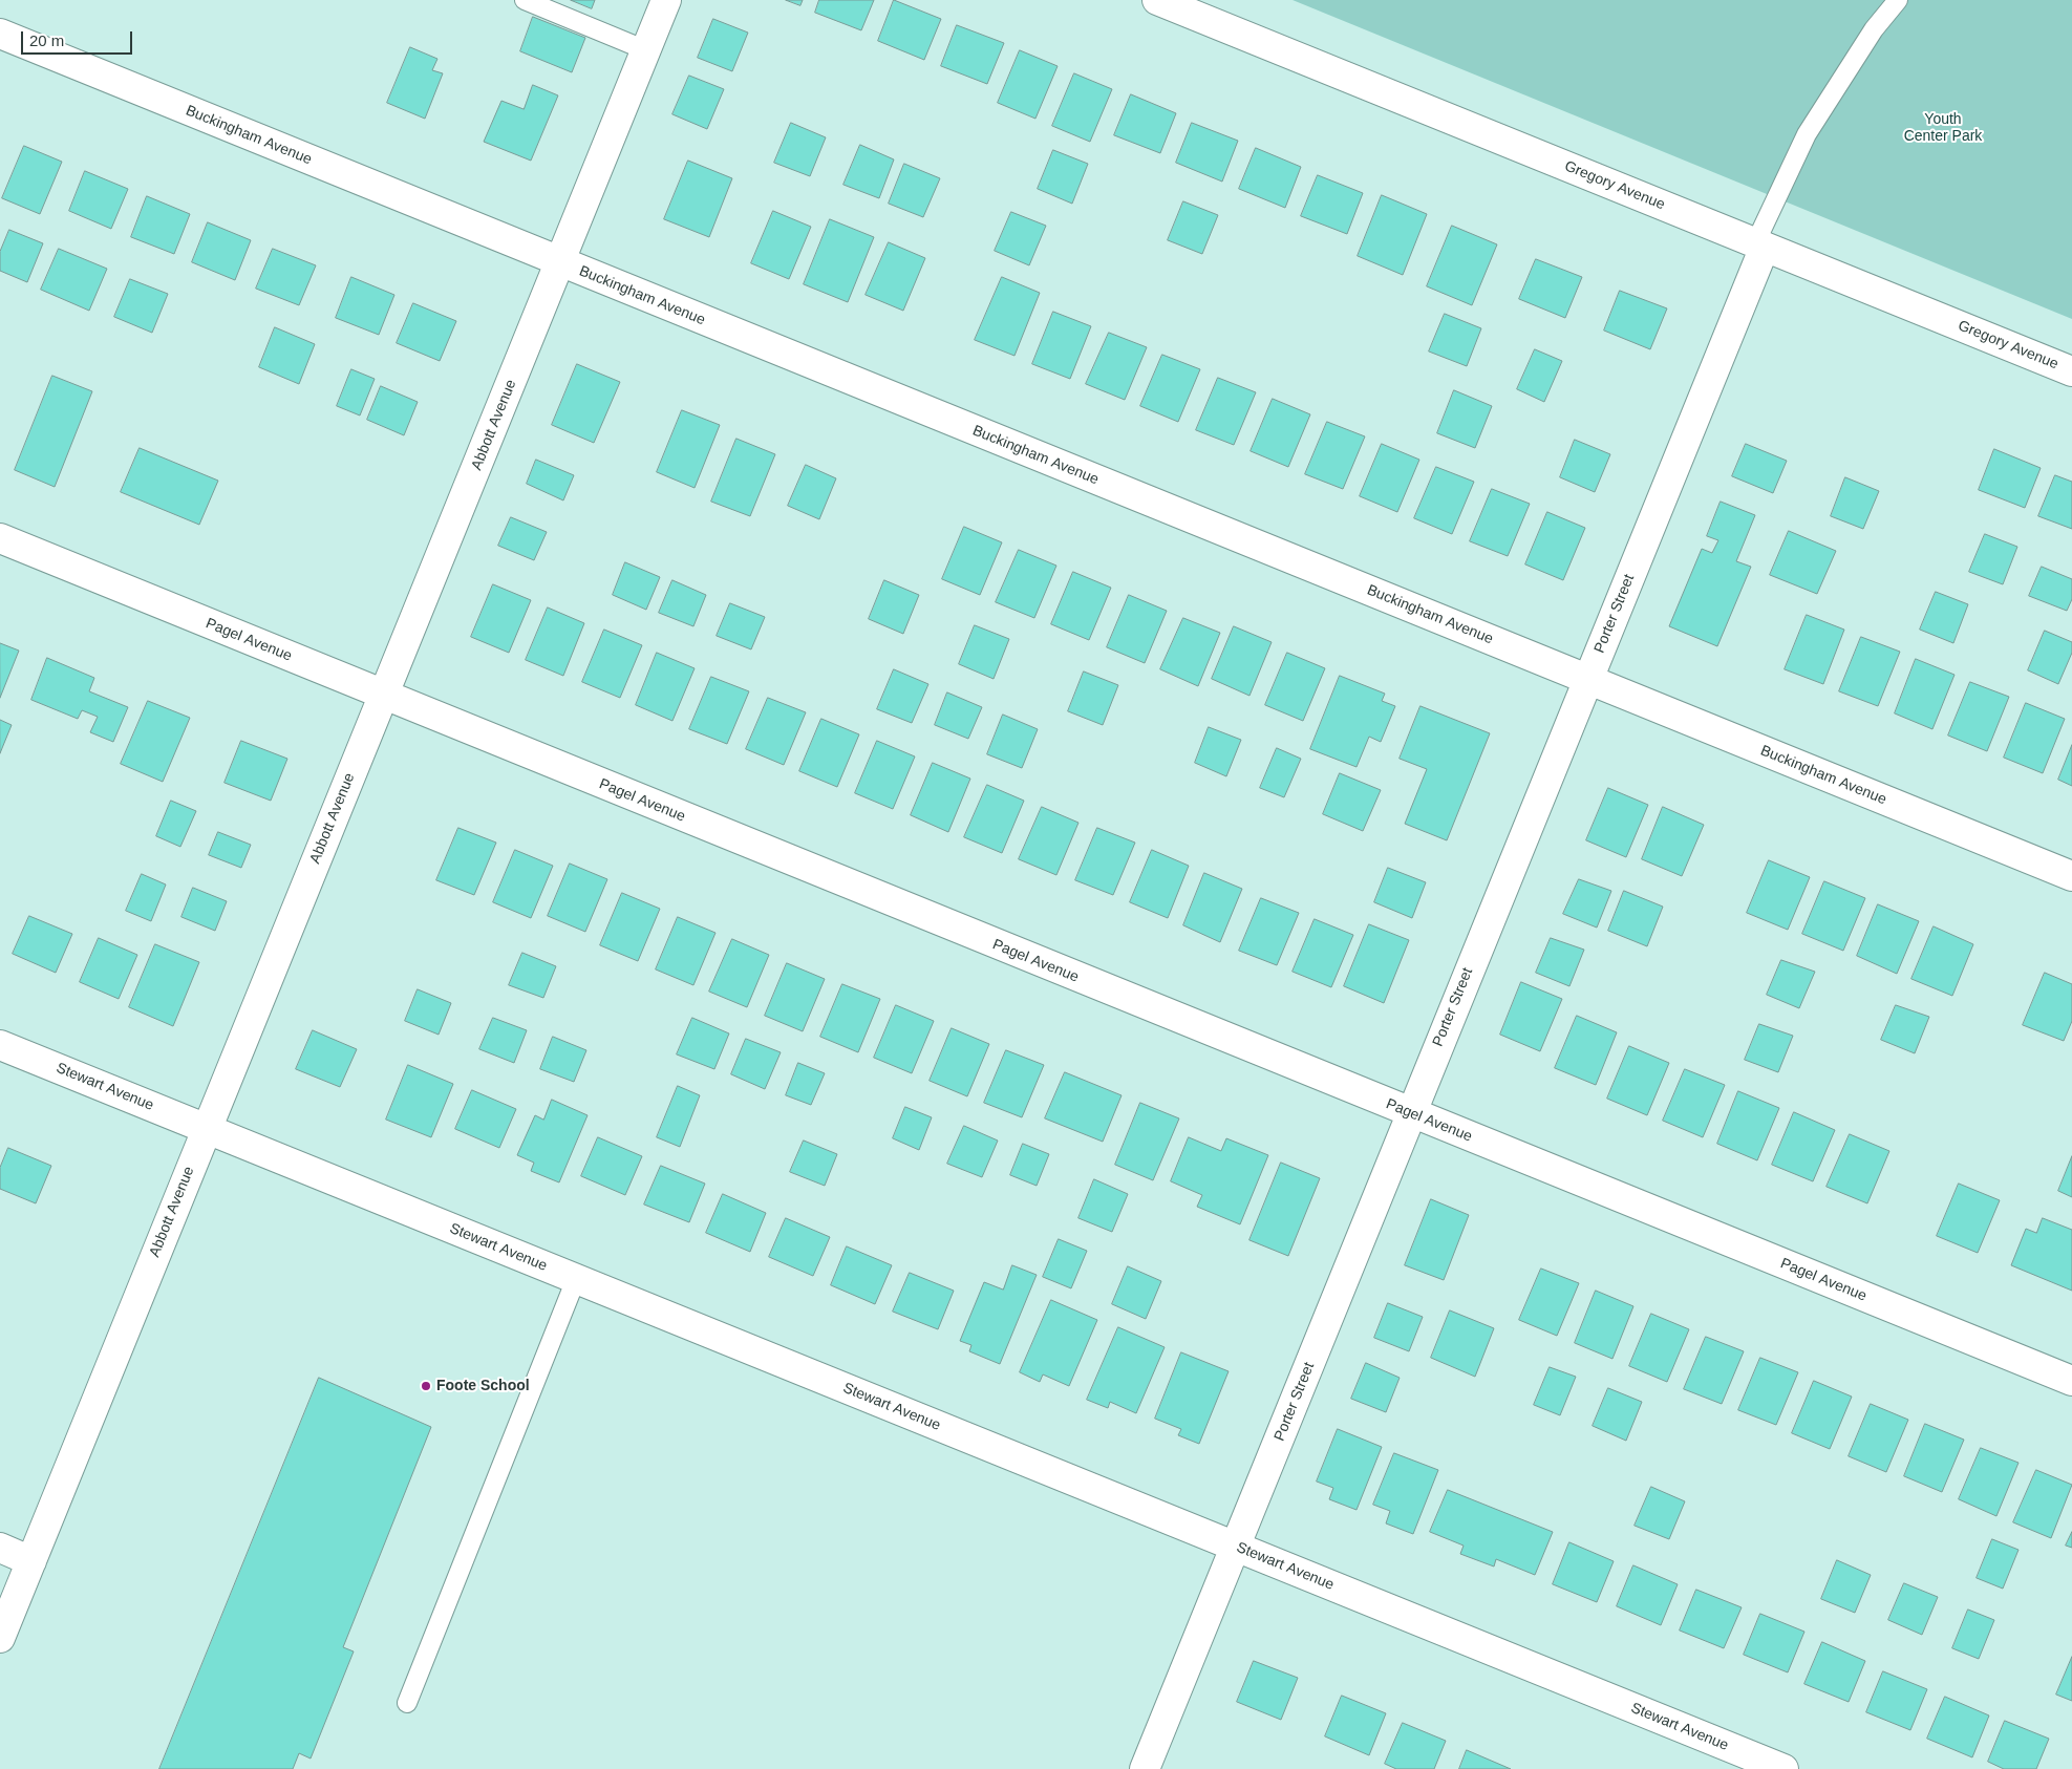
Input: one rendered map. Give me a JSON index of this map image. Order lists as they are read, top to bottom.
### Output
{
  "streets": {
    "street": [
      "Buckingham Avenue",
      "Gregory Avenue",
      "Abbott Avenue",
      "Porter Street",
      "Pagel Avenue",
      "Stewart Avenue"
    ]
  },
  "crossings": [
    ["Buckingham Avenue", "Abbott Avenue"],
    ["Buckingham Avenue", "Porter Street"],
    ["Gregory Avenue", "Porter Street"],
    ["Abbott Avenue", "Pagel Avenue"],
    ["Abbott Avenue", "Stewart Avenue"],
    ["Porter Street", "Pagel Avenue"],
    ["Porter Street", "Stewart Avenue"]
  ],
  "parks": ["Youth Center Park"],
  "places": ["Foote School"],
  "scale_bar": "20 m"
}
